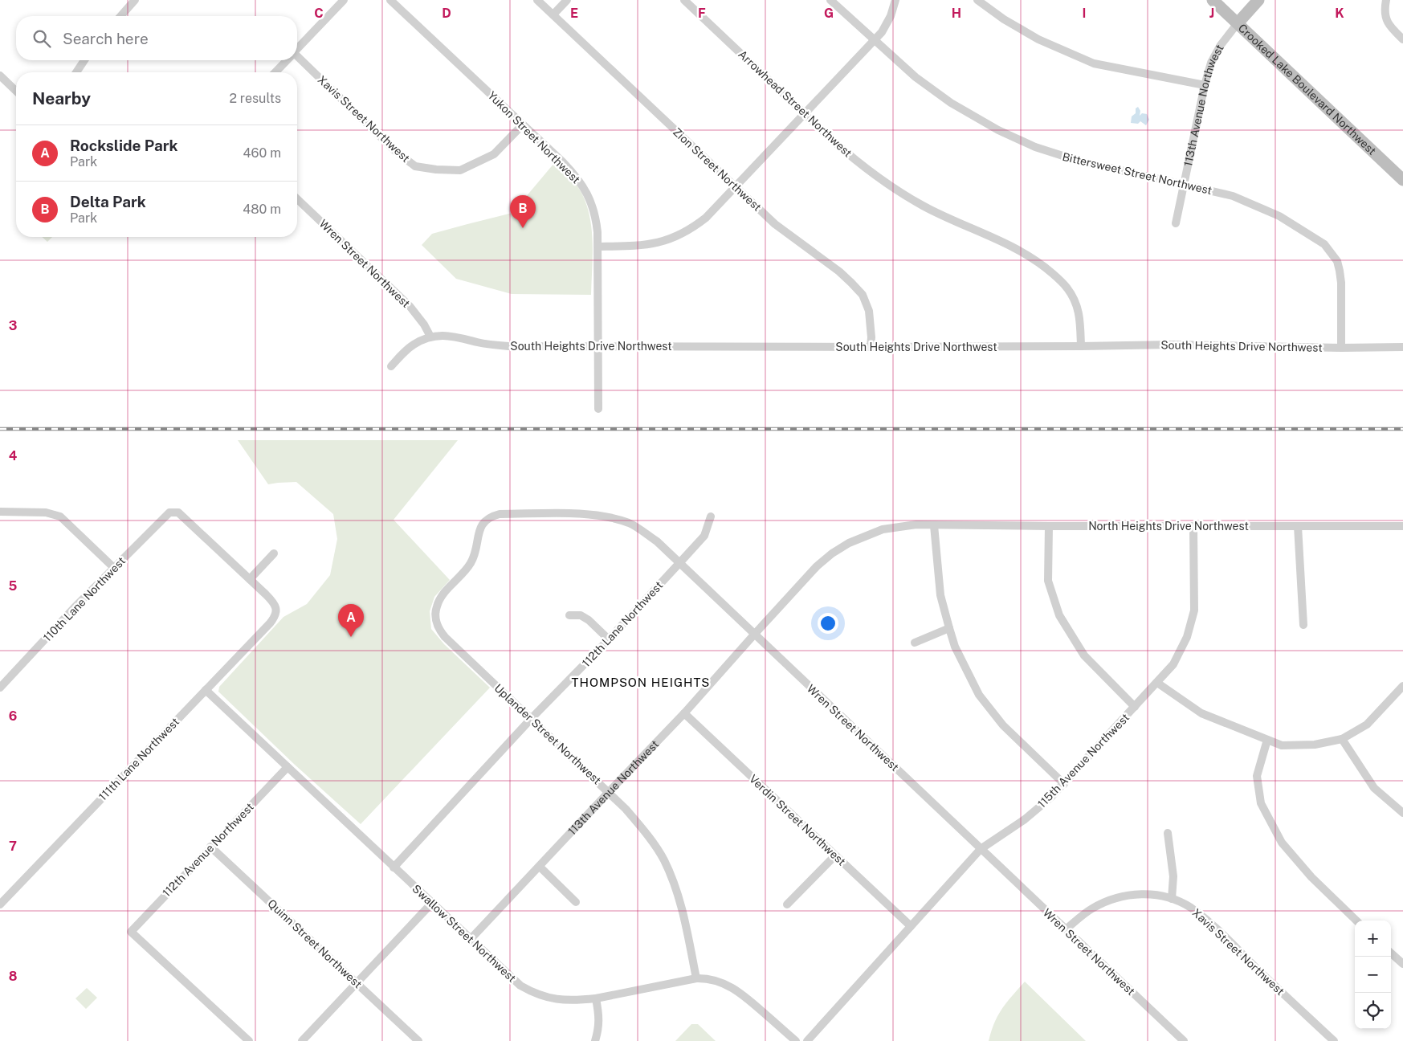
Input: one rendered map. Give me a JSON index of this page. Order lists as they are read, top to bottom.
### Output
{
  "streets": {
    "street": [
      "Crooked Lake Boulevard Northwest",
      "Arrowhead Street Northwest",
      "113th Avenue Northwest",
      "Xavis Street Northwest",
      "Yukon Street Northwest",
      "Zion Street Northwest",
      "Bittersweet Street Northwest",
      "Wren Street Northwest",
      "South Heights Drive Northwest",
      "North Heights Drive Northwest",
      "110th Lane Northwest",
      "112th Lane Northwest",
      "Uplander Street Northwest",
      "111th Lane Northwest",
      "115th Avenue Northwest",
      "Verdin Street Northwest",
      "112th Avenue Northwest",
      "Swallow Street Northwest",
      "Quinn Street Northwest"
    ]
  },
  "crossings": [
    ["Crooked Lake Boulevard Northwest", "113th Avenue Northwest"],
    ["Arrowhead Street Northwest", "South Heights Drive Northwest"],
    ["113th Avenue Northwest", "Bittersweet Street Northwest"],
    ["113th Avenue Northwest", "Wren Street Northwest"],
    ["113th Avenue Northwest", "North Heights Drive Northwest"],
    ["113th Avenue Northwest", "Uplander Street Northwest"],
    ["113th Avenue Northwest", "Verdin Street Northwest"],
    ["113th Avenue Northwest", "Swallow Street Northwest"],
    ["Xavis Street Northwest", "Yukon Street Northwest"],
    ["Xavis Street Northwest", "Wren Street Northwest"],
    ["Yukon Street Northwest", "South Heights Drive Northwest"],
    ["Zion Street Northwest", "South Heights Drive Northwest"],
    ["Bittersweet Street Northwest", "South Heights Drive Northwest"],
    ["Wren Street Northwest", "South Heights Drive Northwest"],
    ["Wren Street Northwest", "North Heights Drive Northwest"],
    ["Wren Street Northwest", "112th Lane Northwest"],
    ["Wren Street Northwest", "Uplander Street Northwest"],
    ["Wren Street Northwest", "115th Avenue Northwest"],
    ["North Heights Drive Northwest", "115th Avenue Northwest"],
    ["110th Lane Northwest", "111th Lane Northwest"],
    ["112th Lane Northwest", "Uplander Street Northwest"],
    ["112th Lane Northwest", "Swallow Street Northwest"],
    ["Uplander Street Northwest", "Swallow Street Northwest"],
    ["111th Lane Northwest", "Swallow Street Northwest"],
    ["115th Avenue Northwest", "Verdin Street Northwest"],
    ["112th Avenue Northwest", "Swallow Street Northwest"],
    ["112th Avenue Northwest", "Quinn Street Northwest"]
  ],
  "districts": ["THOMPSON HEIGHTS"],
  "page": {
    "search": "Search here",
    "heading": ["Nearby", "2 results"],
    "list": [
      {
        "mark": "A",
        "name": "Rockslide Park",
        "note": "Park",
        "value": "460 m"
      },
      {
        "mark": "B",
        "name": "Delta Park",
        "note": "Park",
        "value": "480 m"
      }
    ],
    "pins": ["B", "A"],
    "map_buttons": ["+", "−"]
  },
  "grid": {
    "columns": [
      "C",
      "D",
      "E",
      "F",
      "G",
      "H",
      "I",
      "J",
      "K"
    ],
    "rows": [
      "3",
      "4",
      "5",
      "6",
      "7",
      "8"
    ]
  }
}
